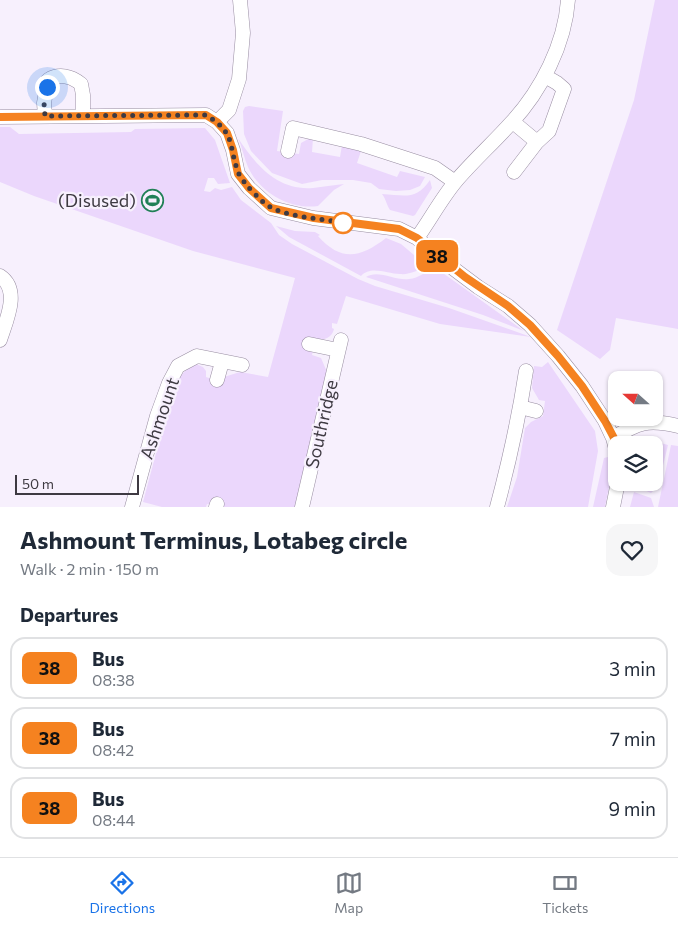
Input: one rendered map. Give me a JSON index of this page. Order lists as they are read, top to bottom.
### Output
{
  "streets": {
    "street": ["Ashmount", "Southridge"]
  },
  "places": {
    "sports": ["(Disused)"]
  },
  "lines": ["bus line 38"],
  "scale_bar": "50 m",
  "north": "left",
  "page": {
    "on_map": "38",
    "scale": "50 m",
    "heading": [
      ["Ashmount Terminus, Lotabeg circle", "Walk · 2 min · 150 m"],
      "Departures"
    ],
    "list": [
      {
        "mark": "38",
        "name": "Bus",
        "note": "08:38",
        "value": "3 min"
      },
      {
        "mark": "38",
        "name": "Bus",
        "note": "08:42",
        "value": "7 min"
      },
      {
        "mark": "38",
        "name": "Bus",
        "note": "08:44",
        "value": "9 min"
      }
    ],
    "tabs": ["Directions", "Map", "Tickets"]
  }
}
